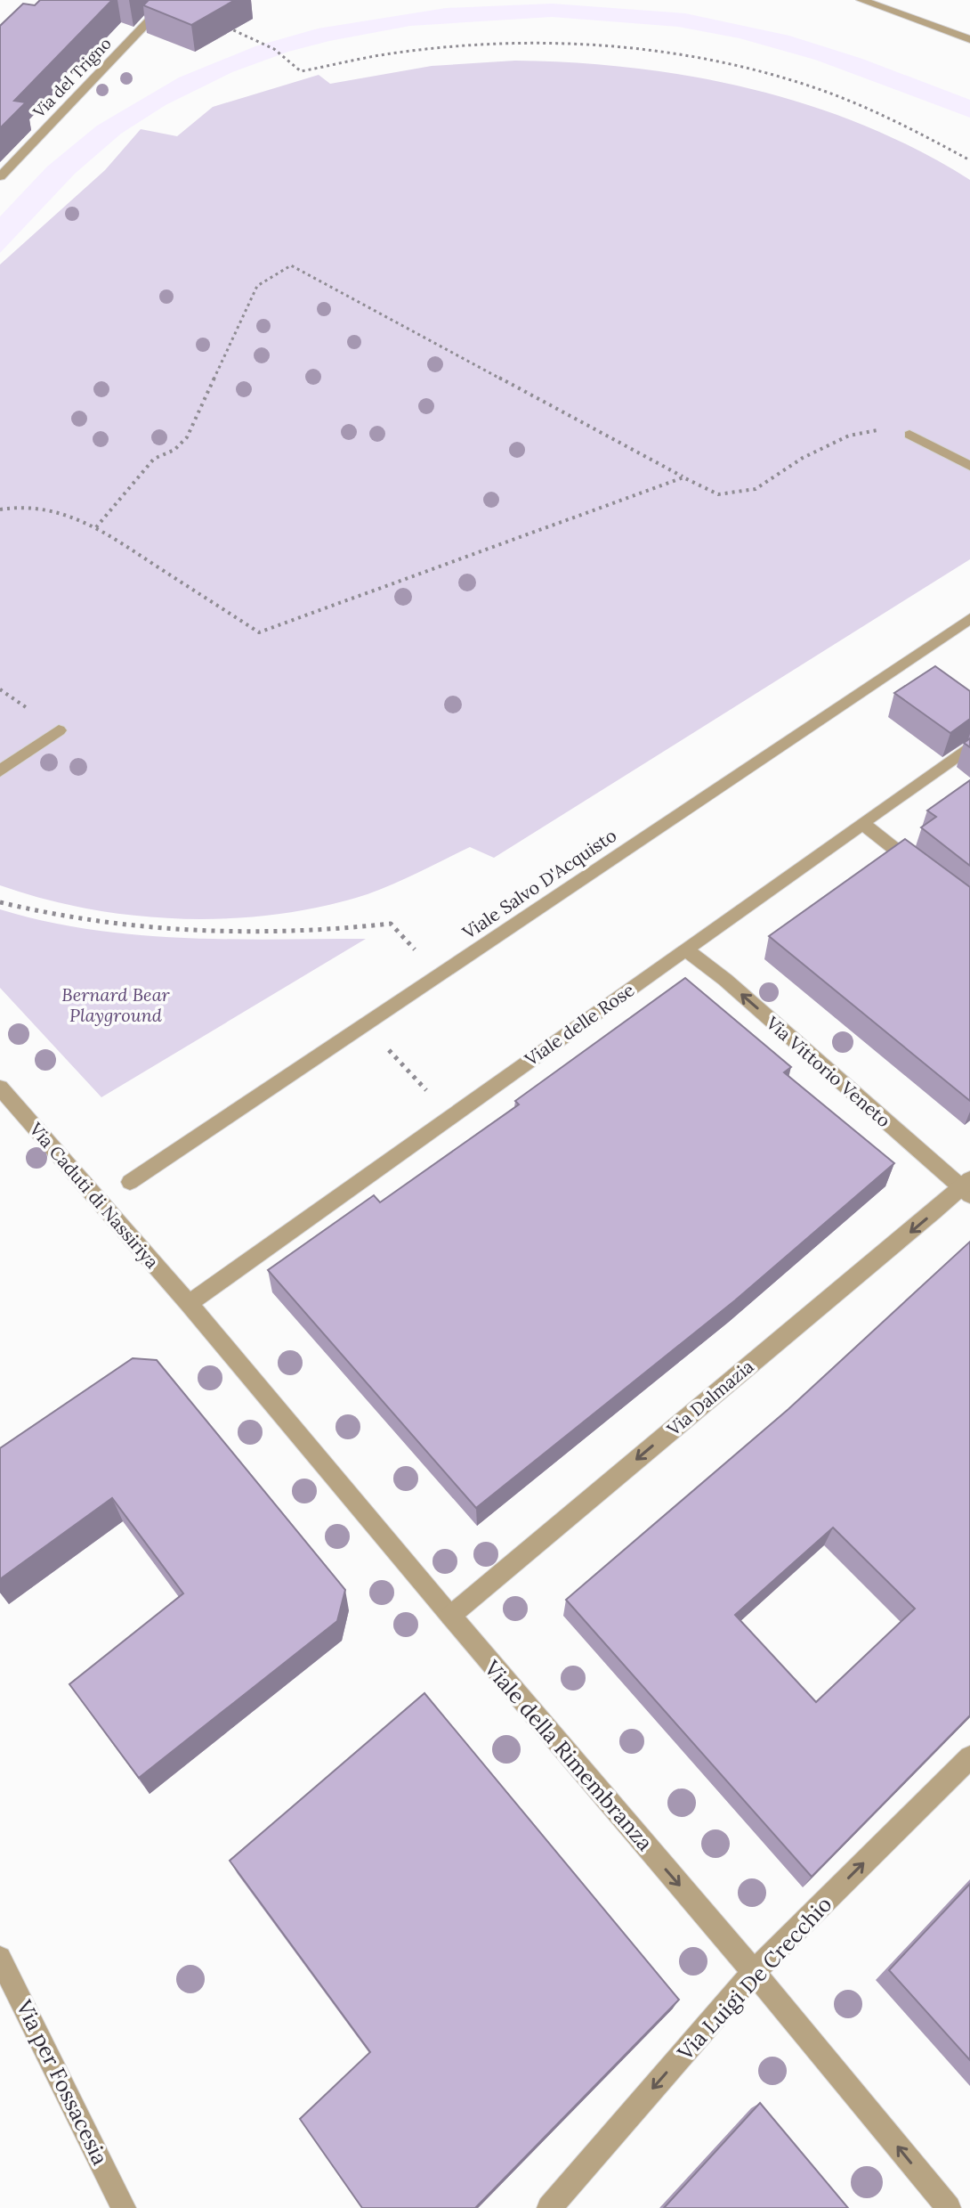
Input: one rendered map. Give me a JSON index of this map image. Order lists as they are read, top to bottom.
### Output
{
  "streets": {
    "street": [
      "Via del Trigno",
      "Viale Salvo D'Acquisto",
      "Viale delle Rose",
      "Via Vittorio Veneto",
      "Via Caduti di Nassiriya",
      "Via Dalmazia",
      "Viale della Rimembranza",
      "Via Luigi De Crecchio",
      "Via per Fossacesia"
    ]
  },
  "crossings": [
    ["Viale delle Rose", "Via Vittorio Veneto"],
    ["Viale delle Rose", "Via Caduti di Nassiriya"],
    ["Viale delle Rose", "Viale della Rimembranza"],
    ["Via Vittorio Veneto", "Via Dalmazia"],
    ["Via Caduti di Nassiriya", "Viale della Rimembranza"],
    ["Via Dalmazia", "Viale della Rimembranza"],
    ["Viale della Rimembranza", "Via Luigi De Crecchio"]
  ],
  "one_way": ["Via Vittorio Veneto", "Via Dalmazia"],
  "parks": ["Bernard Bear Playground"]
}
